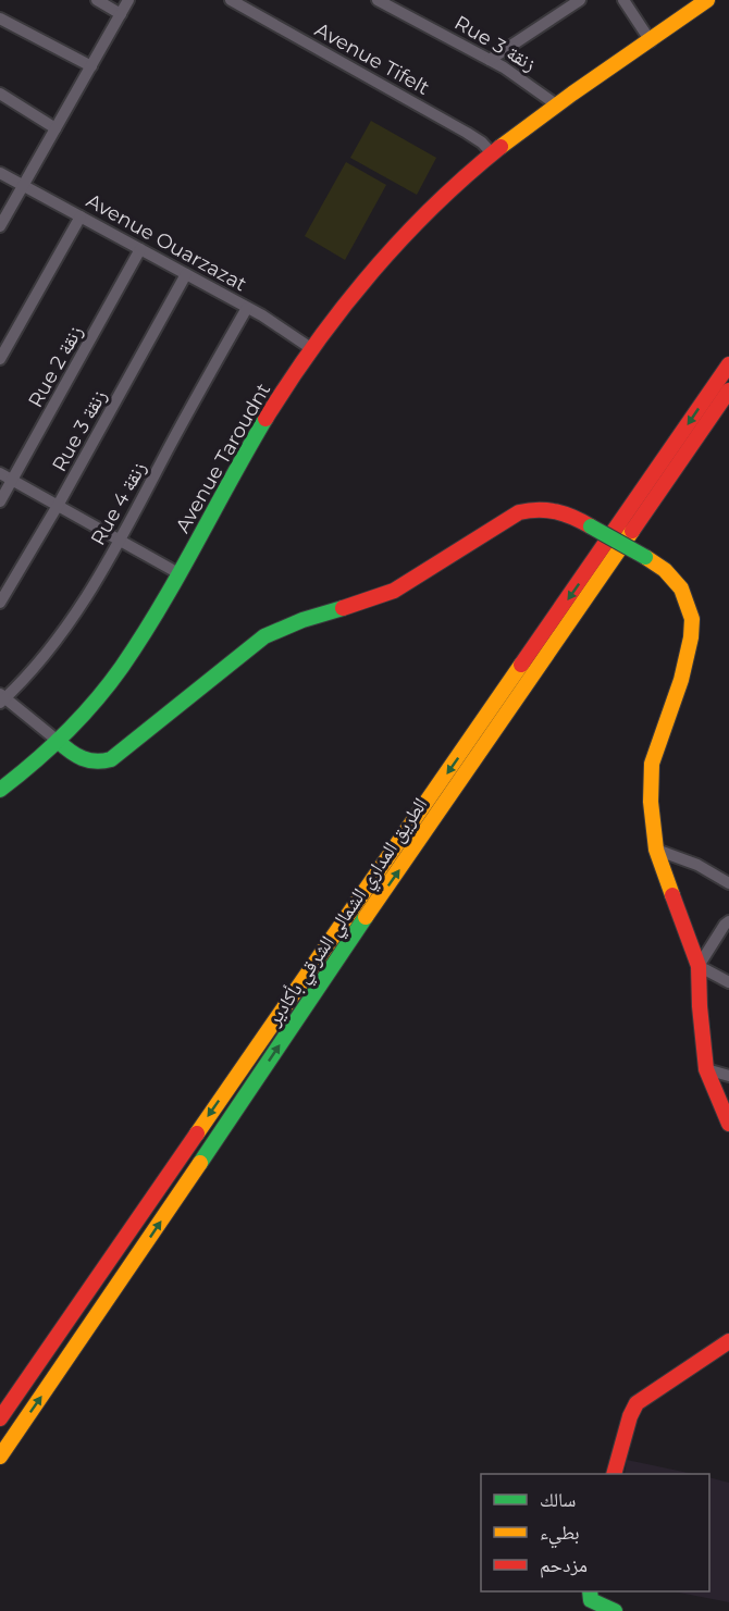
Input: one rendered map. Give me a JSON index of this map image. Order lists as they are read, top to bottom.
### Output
{
  "streets": {
    "main road": ["Avenue Taroudnt", "الطريق المداري الشمالي الشرقي بأكادير"],
    "street": [
      "Rue 3 زنقة",
      "Avenue Tifelt",
      "Avenue Ouarzazat",
      "Rue 2 زنقة",
      "Rue 4 زنقة"
    ]
  },
  "crossings": [
    ["Rue 3 زنقة", "Avenue Ouarzazat"],
    ["Rue 3 زنقة", "Avenue Taroudnt"],
    ["Avenue Tifelt", "Avenue Taroudnt"],
    ["Avenue Ouarzazat", "Rue 2 زنقة"],
    ["Avenue Ouarzazat", "Avenue Taroudnt"],
    ["Avenue Ouarzazat", "Rue 4 زنقة"]
  ],
  "legend": ["سالك", "بطيء", "مزدحم"]
}
